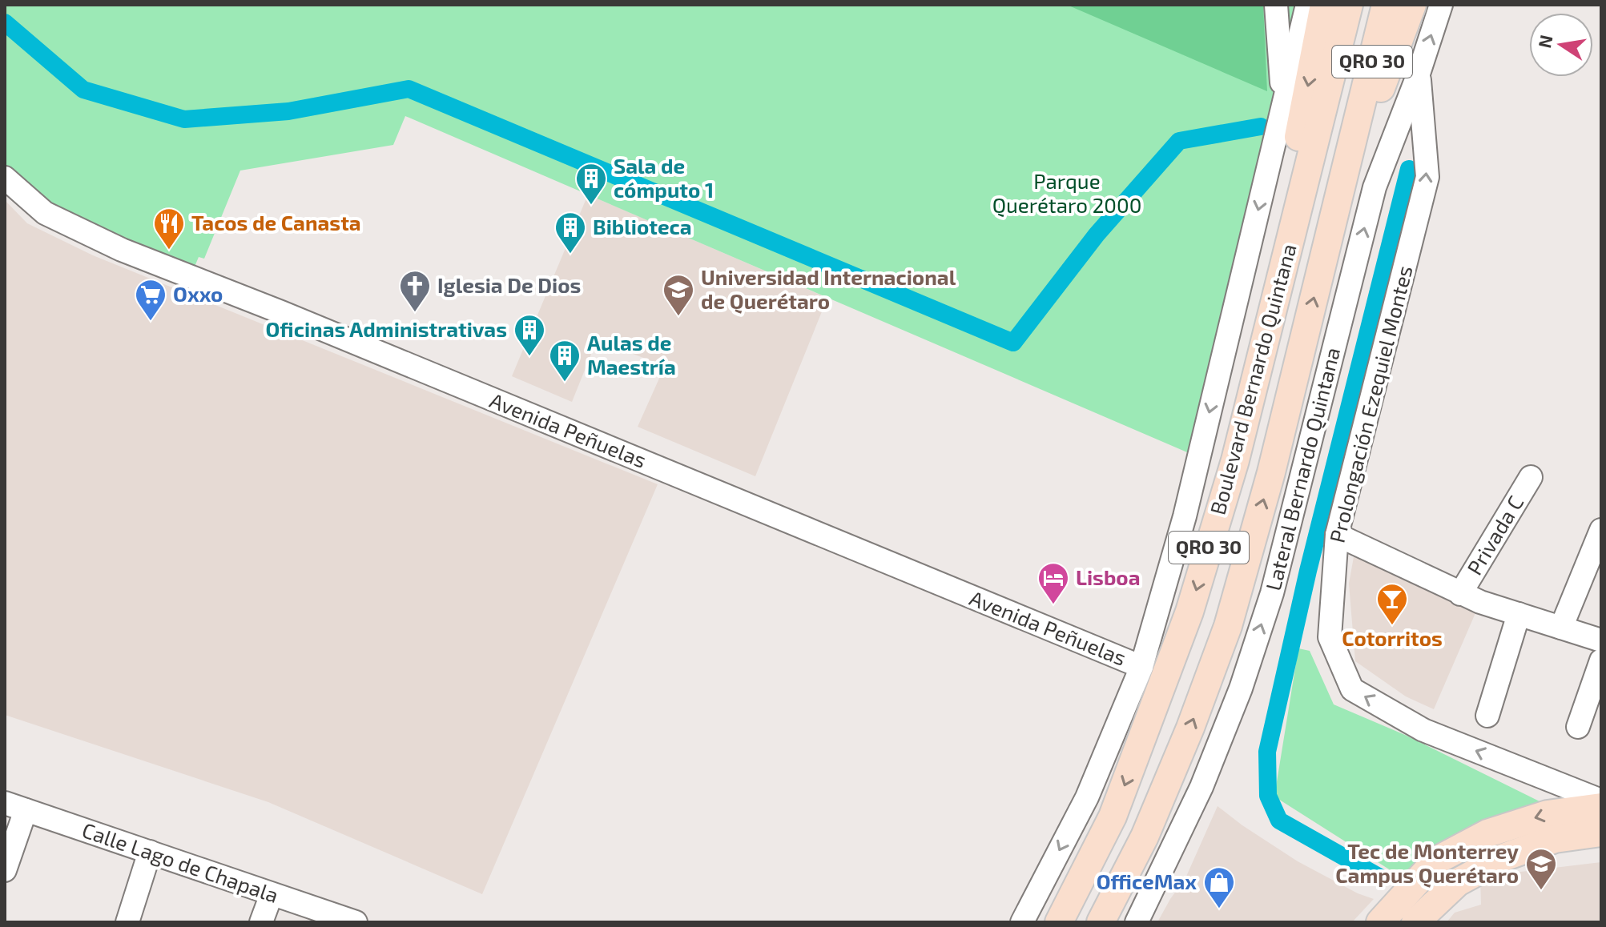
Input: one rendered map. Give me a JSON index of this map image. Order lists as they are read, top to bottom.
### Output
{
  "streets": {
    "main road": ["QRO 30", "Boulevard Bernardo Quintana"],
    "street": [
      "Prolongación Ezequiel Montes",
      "Avenida Peñuelas",
      "Lateral Bernardo Quintana",
      "Privada C",
      "Calle Lago de Chapala"
    ]
  },
  "crossings": [
    ["QRO 30", "Boulevard Bernardo Quintana"],
    ["Prolongación Ezequiel Montes", "Lateral Bernardo Quintana"]
  ],
  "one_way": ["Prolongación Ezequiel Montes"],
  "parks": ["Parque Querétaro 2000"],
  "places": {
    "building": [
      "Sala de cómputo 1",
      "Biblioteca",
      "Oficinas Administrativas",
      "Aulas de Maestría"
    ],
    "restaurant": ["Tacos de Canasta"],
    "church": ["Iglesia De Dios"],
    "school or university": ["Universidad Internacional de Querétaro", "Tec de Monterrey Campus Querétaro"],
    "supermarket": ["Oxxo"],
    "hotel": ["Lisboa"],
    "bar": ["Cotorritos"],
    "shop": ["OfficeMax"]
  },
  "north": "left"
}
